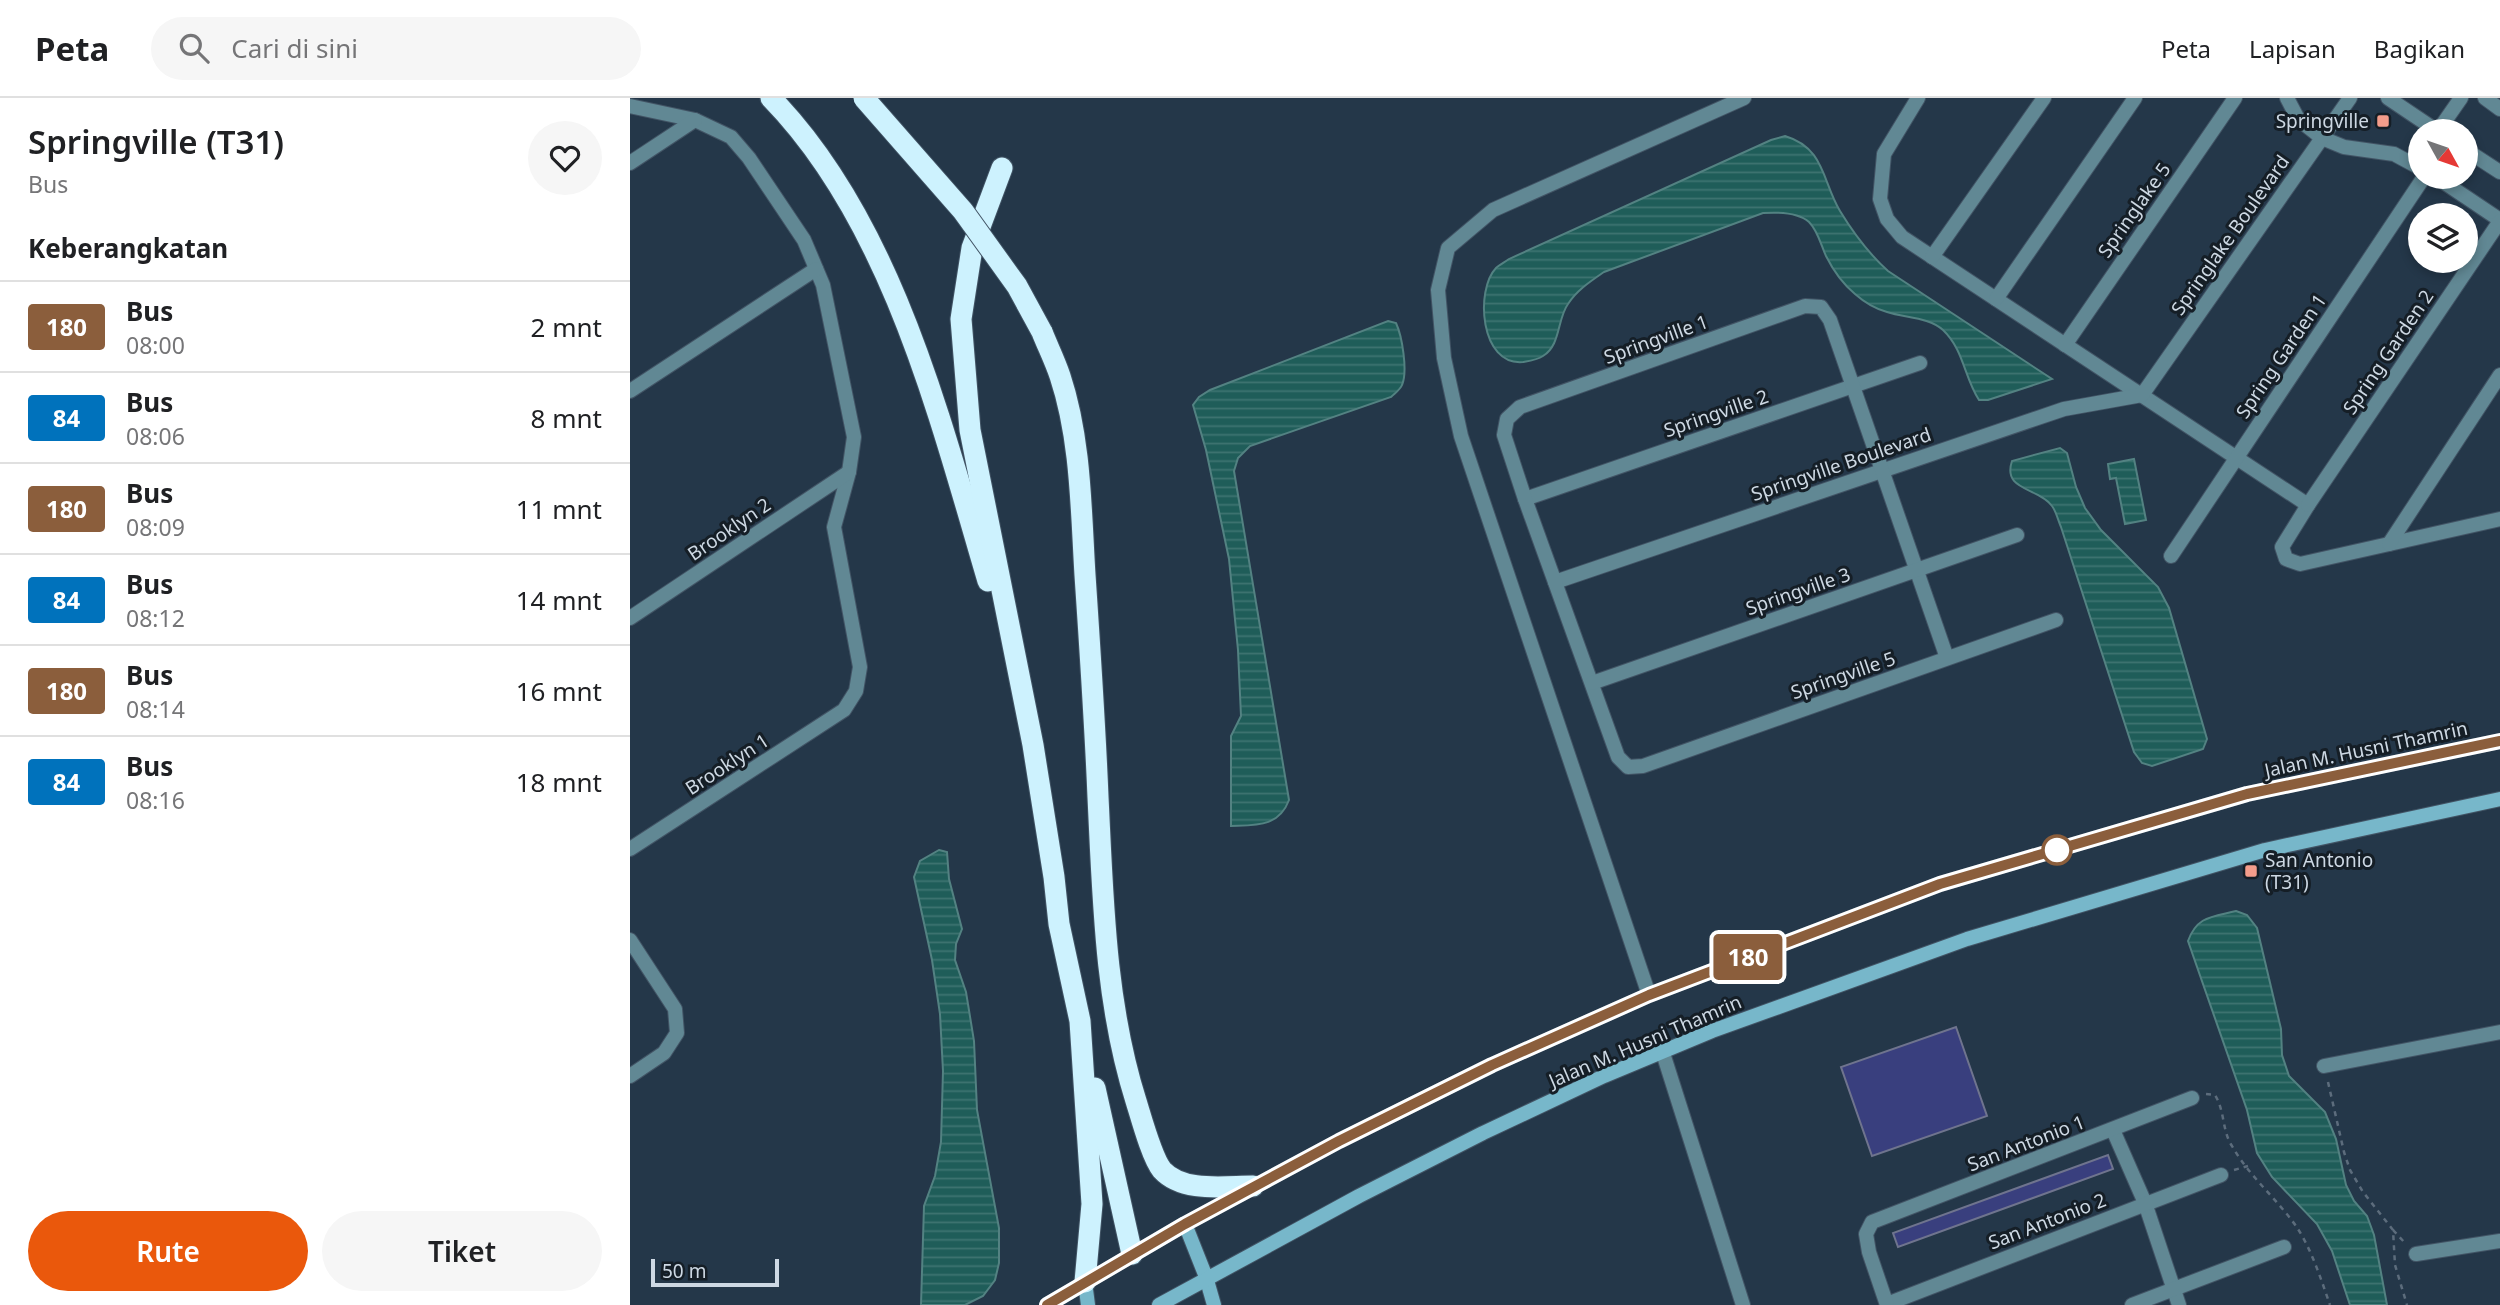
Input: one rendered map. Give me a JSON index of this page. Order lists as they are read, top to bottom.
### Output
{
  "streets": {
    "main road": ["Jalan M. Husni Thamrin"],
    "street": [
      "Springlake 5",
      "Springlake Boulevard",
      "Springville 1",
      "Spring Garden 2",
      "Spring Garden 1",
      "Springville 2",
      "Springville Boulevard",
      "Brooklyn 2",
      "Springville 3",
      "Springville 5",
      "Brooklyn 1",
      "San Antonio 1",
      "San Antonio 2"
    ]
  },
  "crossings": [
    ["Springlake Boulevard", "Springville Boulevard"],
    ["Springville 1", "Springville 2"],
    ["Brooklyn 2", "Brooklyn 1"],
    ["Springville 3", "Springville 5"],
    ["San Antonio 1", "San Antonio 2"]
  ],
  "places": {
    "transit": ["Springville", "San Antonio (T31)"]
  },
  "lines": ["bus line 180"],
  "scale_bar": "50 m",
  "north": "bottom right",
  "page": {
    "header": "Peta",
    "search": "Cari di sini",
    "nav": ["Peta", "Lapisan", "Bagikan"],
    "heading": [
      ["Springville (T31)", "Bus"],
      "Keberangkatan"
    ],
    "on_map": "180",
    "list": [
      {
        "mark": "180",
        "name": "Bus",
        "note": "08:00",
        "value": "2 mnt"
      },
      {
        "mark": "84",
        "name": "Bus",
        "note": "08:06",
        "value": "8 mnt"
      },
      {
        "mark": "180",
        "name": "Bus",
        "note": "08:09",
        "value": "11 mnt"
      },
      {
        "mark": "84",
        "name": "Bus",
        "note": "08:12",
        "value": "14 mnt"
      },
      {
        "mark": "180",
        "name": "Bus",
        "note": "08:14",
        "value": "16 mnt"
      },
      {
        "mark": "84",
        "name": "Bus",
        "note": "08:16",
        "value": "18 mnt"
      }
    ],
    "buttons": ["Rute", "Tiket"],
    "scale": "50 m"
  }
}
